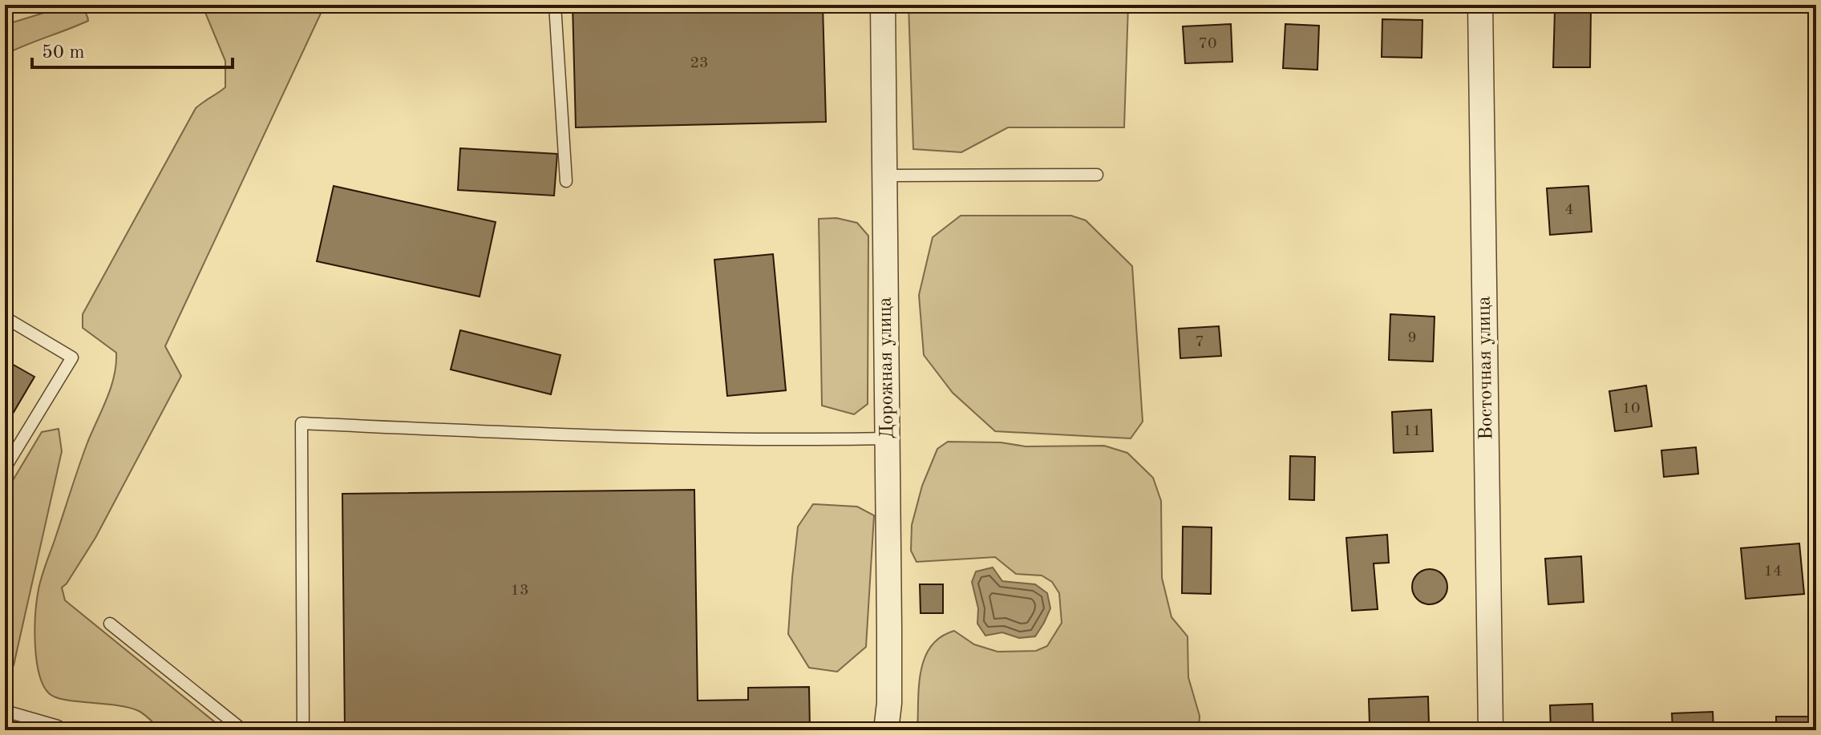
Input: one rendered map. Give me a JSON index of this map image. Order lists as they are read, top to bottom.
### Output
{
  "streets": {
    "street": ["Дорожная улица", "Восточная улица"]
  },
  "house_numbers": [
    "70",
    "23",
    "4",
    "9",
    "7",
    "10",
    "11",
    "14",
    "13"
  ],
  "scale_bar": "50 m"
}
